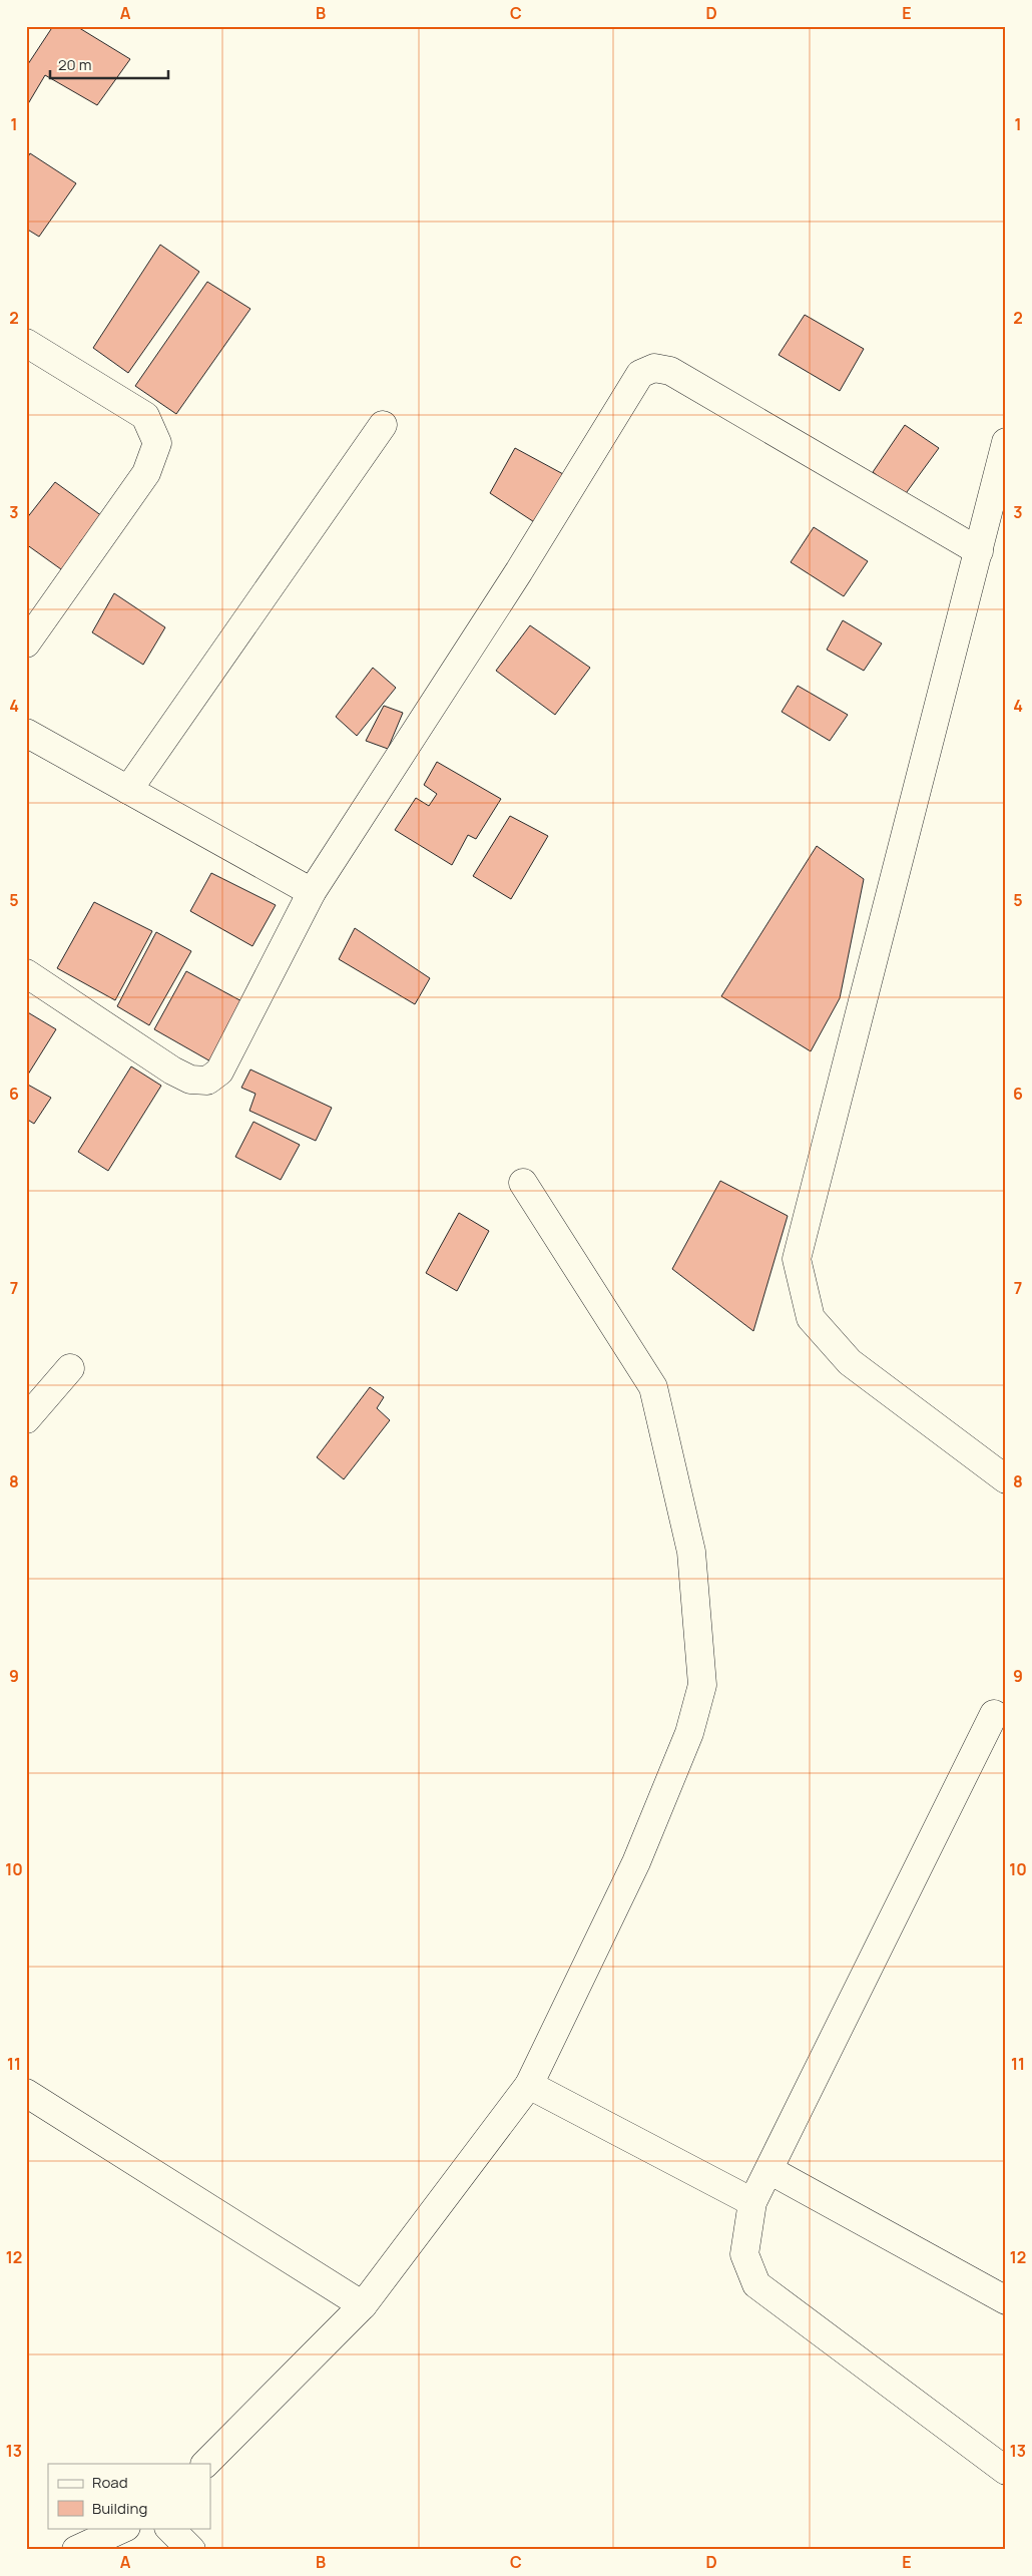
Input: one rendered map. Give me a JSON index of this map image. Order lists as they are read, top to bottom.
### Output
{
  "legend": ["Road", "Building"],
  "scale_bar": "20 m",
  "grid": {
    "columns": [
      "A",
      "B",
      "C",
      "D",
      "E"
    ],
    "rows": [
      "1",
      "2",
      "3",
      "4",
      "5",
      "6",
      "7",
      "8",
      "9",
      "10",
      "11",
      "12",
      "13"
    ]
  }
}
